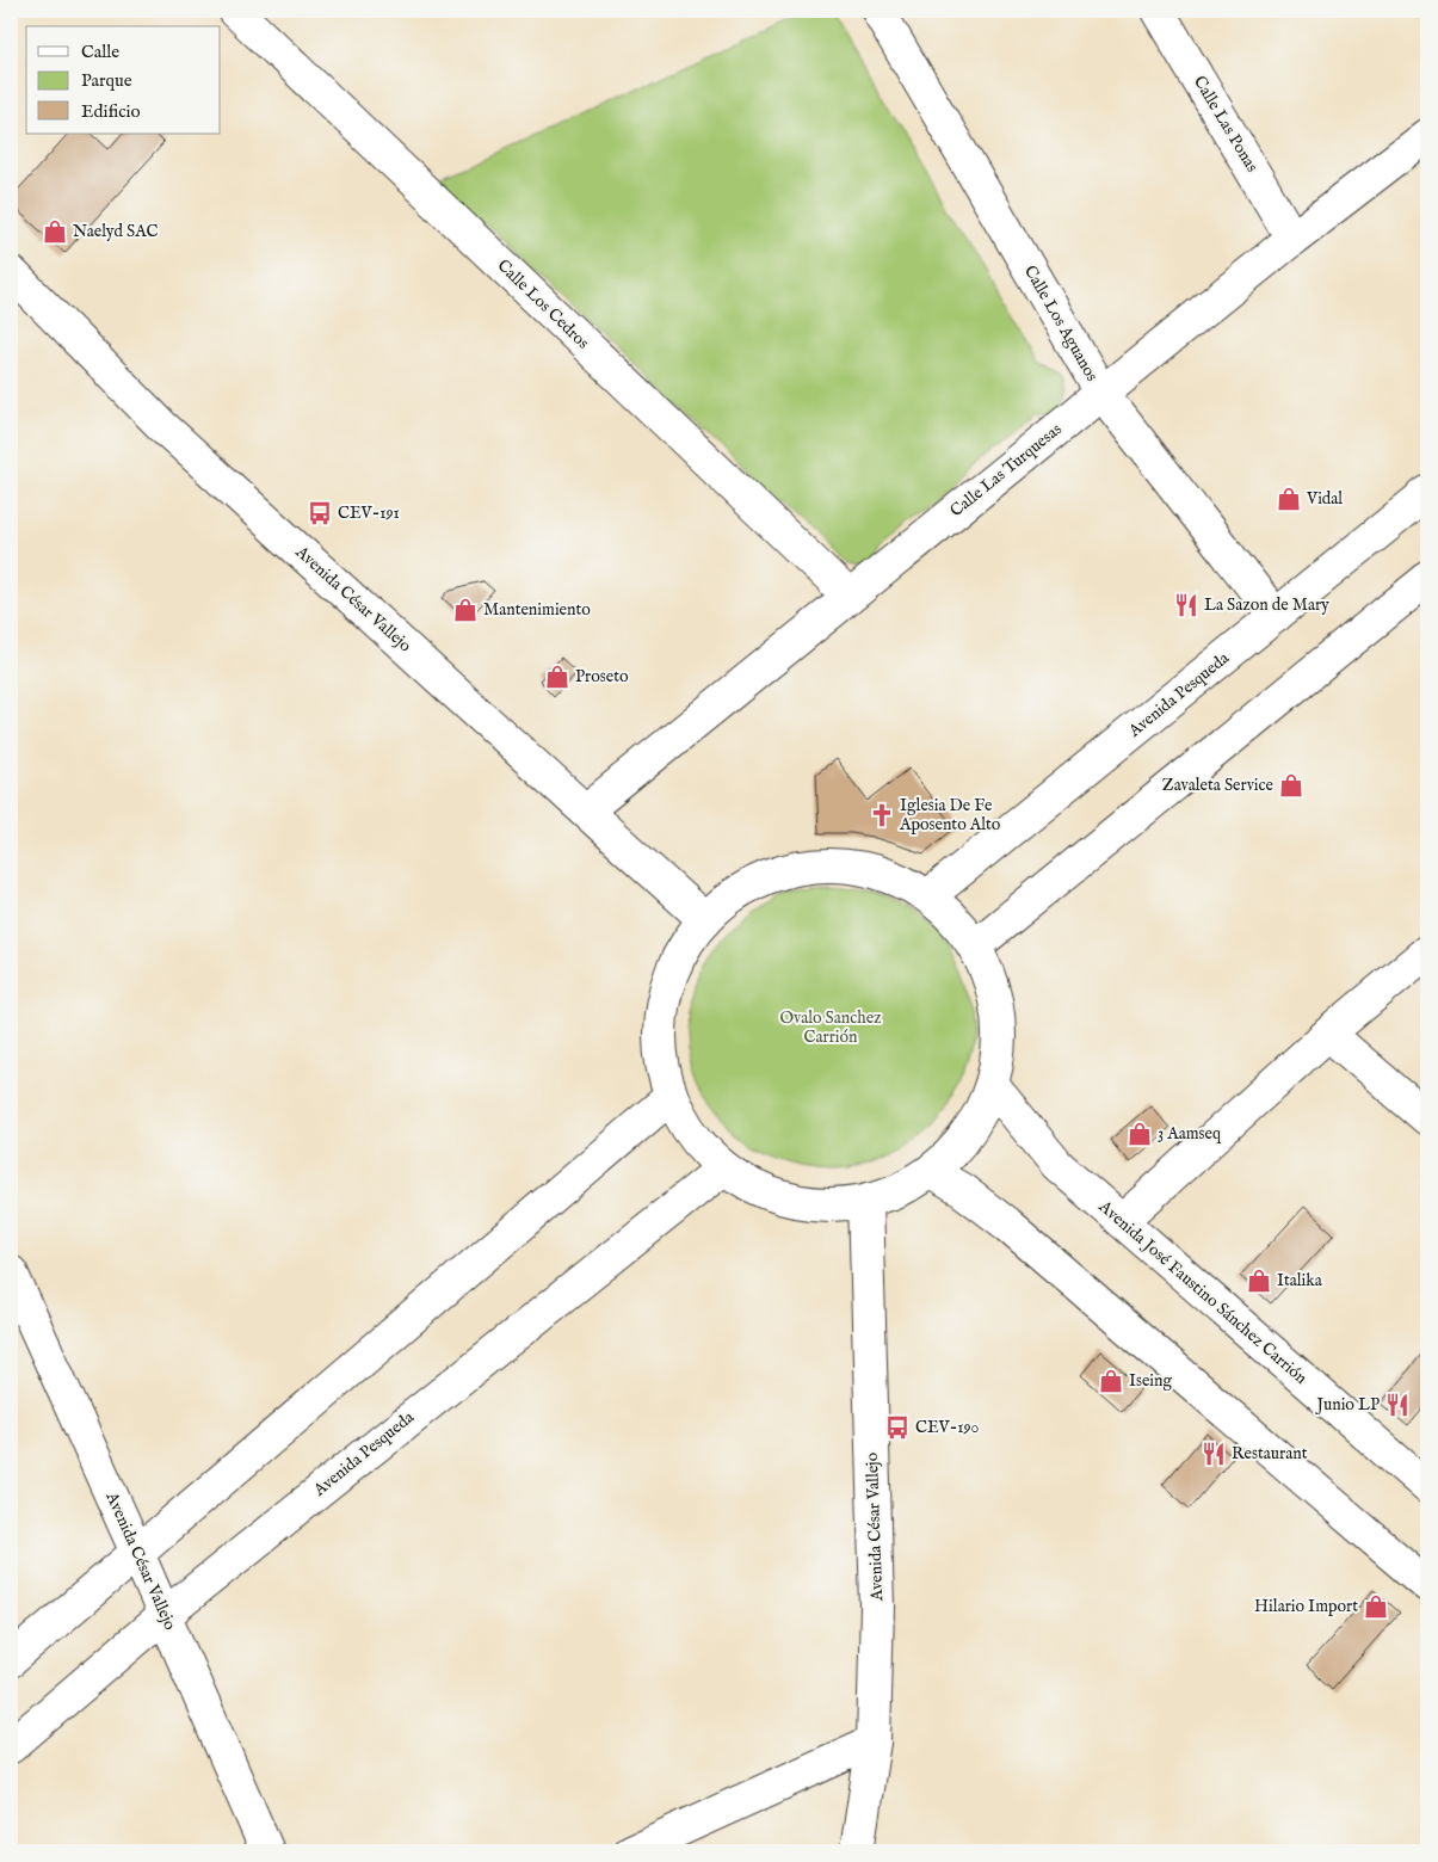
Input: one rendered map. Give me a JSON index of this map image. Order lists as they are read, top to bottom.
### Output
{
  "streets": {
    "main road": [
      "Calle Las Ponas",
      "Calle Los Cedros",
      "Calle Los Aguanos",
      "Calle Las Turquesas",
      "Avenida César Vallejo",
      "Avenida Pesqueda",
      "Avenida José Faustino Sánchez Carrión"
    ]
  },
  "crossings": [
    ["Calle Las Ponas", "Calle Las Turquesas"],
    ["Calle Los Cedros", "Calle Las Turquesas"],
    ["Calle Los Aguanos", "Calle Las Turquesas"],
    ["Calle Los Aguanos", "Avenida Pesqueda"],
    ["Calle Las Turquesas", "Avenida César Vallejo"],
    ["Avenida César Vallejo", "Avenida Pesqueda"]
  ],
  "parks": ["Ovalo Sanchez Carrión"],
  "places": {
    "shop": [
      "Naelyd SAC",
      "Vidal",
      "Mantenimiento",
      "Proseto",
      "Zavaleta Service",
      "3 Aamseq",
      "Italika",
      "Iseing",
      "Hilario Import"
    ],
    "bus stop": ["CEV-191", "CEV-190"],
    "restaurant": ["La Sazon de Mary", "Junio LP", "Restaurant"],
    "church": ["Iglesia De Fe Aposento Alto"]
  },
  "legend": ["Calle", "Parque", "Edificio"]
}
